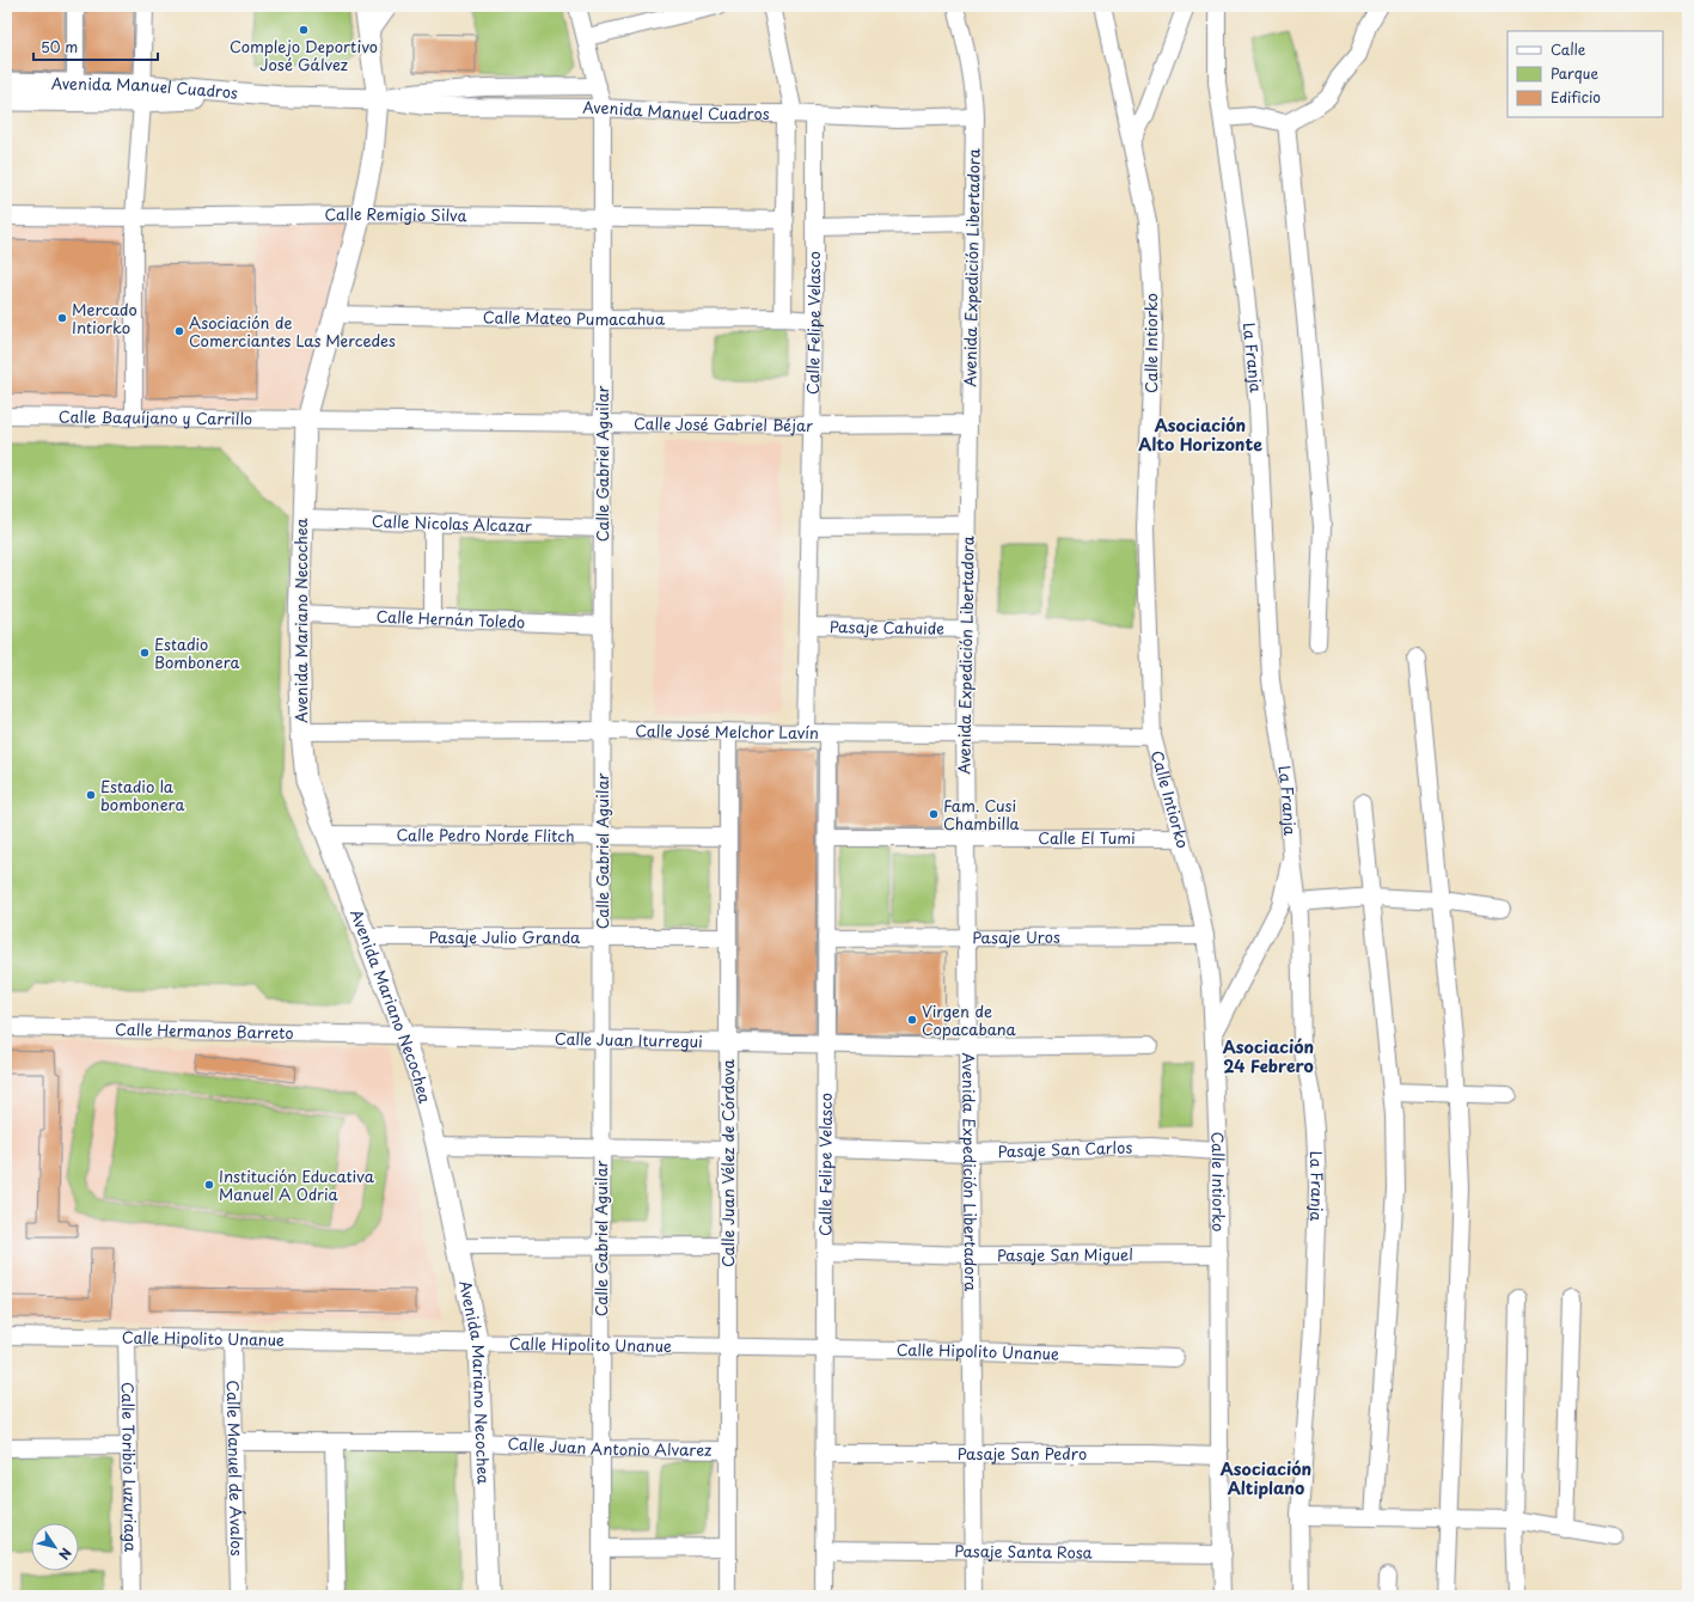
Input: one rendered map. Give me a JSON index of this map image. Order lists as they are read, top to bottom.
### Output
{
  "streets": {
    "street": [
      "Avenida Manuel Cuadros",
      "Calle Remigio Silva",
      "Avenida Expedición Libertadora",
      "Calle Mateo Pumacahua",
      "Calle Felipe Velasco",
      "Calle Intiorko",
      "La Franja",
      "Calle Baquíjano y Carrillo",
      "Calle José Gabriel Béjar",
      "Calle Gabriel Aguilar",
      "Calle Nicolas Alcazar",
      "Calle Hernán Toledo",
      "Avenida Mariano Necochea",
      "Pasaje Cahuide",
      "Calle José Melchor Lavín",
      "Calle Pedro Norde Flitch",
      "Calle El Tumi",
      "Pasaje Julio Granda",
      "Pasaje Uros",
      "Calle Hermanos Barreto",
      "Calle Juan Iturregui",
      "Pasaje San Carlos",
      "Calle Juan Vélez de Córdova",
      "Pasaje San Miguel",
      "Calle Hipolito Unanue",
      "Calle Juan Antonio Alvarez",
      "Pasaje San Pedro",
      "Calle Toribio Luzuriaga",
      "Calle Manuel de Ávalos",
      "Pasaje Santa Rosa"
    ]
  },
  "crossings": [
    ["Avenida Manuel Cuadros", "Avenida Expedición Libertadora"],
    ["Avenida Manuel Cuadros", "Calle Felipe Velasco"],
    ["Avenida Manuel Cuadros", "Calle Gabriel Aguilar"],
    ["Avenida Manuel Cuadros", "Avenida Mariano Necochea"],
    ["Calle Remigio Silva", "Calle Felipe Velasco"],
    ["Calle Remigio Silva", "Calle Gabriel Aguilar"],
    ["Calle Remigio Silva", "Avenida Mariano Necochea"],
    ["Avenida Expedición Libertadora", "Calle José Gabriel Béjar"],
    ["Avenida Expedición Libertadora", "Pasaje Cahuide"],
    ["Avenida Expedición Libertadora", "Calle José Melchor Lavín"],
    ["Avenida Expedición Libertadora", "Calle El Tumi"],
    ["Avenida Expedición Libertadora", "Pasaje Uros"],
    ["Avenida Expedición Libertadora", "Calle Juan Iturregui"],
    ["Avenida Expedición Libertadora", "Pasaje San Carlos"],
    ["Avenida Expedición Libertadora", "Pasaje San Miguel"],
    ["Avenida Expedición Libertadora", "Calle Hipolito Unanue"],
    ["Avenida Expedición Libertadora", "Pasaje San Pedro"],
    ["Avenida Expedición Libertadora", "Pasaje Santa Rosa"],
    ["Calle Mateo Pumacahua", "Calle Felipe Velasco"],
    ["Calle Mateo Pumacahua", "Calle Gabriel Aguilar"],
    ["Calle Mateo Pumacahua", "Avenida Mariano Necochea"],
    ["Calle Felipe Velasco", "Calle José Gabriel Béjar"],
    ["Calle Felipe Velasco", "Pasaje Cahuide"],
    ["Calle Felipe Velasco", "Calle José Melchor Lavín"],
    ["Calle Felipe Velasco", "Calle El Tumi"],
    ["Calle Felipe Velasco", "Pasaje Uros"],
    ["Calle Felipe Velasco", "Calle Juan Iturregui"],
    ["Calle Felipe Velasco", "Pasaje San Carlos"],
    ["Calle Felipe Velasco", "Pasaje San Miguel"],
    ["Calle Felipe Velasco", "Calle Hipolito Unanue"],
    ["Calle Felipe Velasco", "Pasaje San Pedro"],
    ["Calle Felipe Velasco", "Pasaje Santa Rosa"],
    ["Calle Intiorko", "Calle José Melchor Lavín"],
    ["Calle Intiorko", "Calle El Tumi"],
    ["Calle Intiorko", "Pasaje Uros"],
    ["Calle Intiorko", "Pasaje San Carlos"],
    ["Calle Intiorko", "Pasaje San Miguel"],
    ["Calle Intiorko", "Pasaje San Pedro"],
    ["Calle Intiorko", "Pasaje Santa Rosa"],
    ["Calle Baquíjano y Carrillo", "Calle José Gabriel Béjar"],
    ["Calle Baquíjano y Carrillo", "Avenida Mariano Necochea"],
    ["Calle José Gabriel Béjar", "Calle Gabriel Aguilar"],
    ["Calle José Gabriel Béjar", "Avenida Mariano Necochea"],
    ["Calle Gabriel Aguilar", "Calle Nicolas Alcazar"],
    ["Calle Gabriel Aguilar", "Calle Hernán Toledo"],
    ["Calle Gabriel Aguilar", "Calle José Melchor Lavín"],
    ["Calle Gabriel Aguilar", "Calle Pedro Norde Flitch"],
    ["Calle Gabriel Aguilar", "Pasaje Julio Granda"],
    ["Calle Gabriel Aguilar", "Calle Juan Iturregui"],
    ["Calle Gabriel Aguilar", "Calle Hipolito Unanue"],
    ["Calle Gabriel Aguilar", "Calle Juan Antonio Alvarez"],
    ["Calle Nicolas Alcazar", "Avenida Mariano Necochea"],
    ["Calle Hernán Toledo", "Avenida Mariano Necochea"],
    ["Avenida Mariano Necochea", "Calle José Melchor Lavín"],
    ["Avenida Mariano Necochea", "Calle Pedro Norde Flitch"],
    ["Avenida Mariano Necochea", "Pasaje Julio Granda"],
    ["Avenida Mariano Necochea", "Calle Hermanos Barreto"],
    ["Avenida Mariano Necochea", "Calle Juan Iturregui"],
    ["Avenida Mariano Necochea", "Calle Hipolito Unanue"],
    ["Avenida Mariano Necochea", "Calle Juan Antonio Alvarez"],
    ["Calle José Melchor Lavín", "Calle Juan Vélez de Córdova"],
    ["Calle Pedro Norde Flitch", "Calle Juan Vélez de Córdova"],
    ["Pasaje Julio Granda", "Calle Juan Vélez de Córdova"],
    ["Calle Hermanos Barreto", "Calle Juan Iturregui"],
    ["Calle Juan Iturregui", "Calle Juan Vélez de Córdova"],
    ["Calle Juan Vélez de Córdova", "Calle Hipolito Unanue"],
    ["Calle Juan Vélez de Córdova", "Calle Juan Antonio Alvarez"],
    ["Calle Hipolito Unanue", "Calle Toribio Luzuriaga"],
    ["Calle Hipolito Unanue", "Calle Manuel de Ávalos"],
    ["Calle Juan Antonio Alvarez", "Calle Manuel de Ávalos"]
  ],
  "districts": ["Asociación Alto Horizonte", "Asociación 24 Febrero", "Asociación Altiplano"],
  "places": [
    "Complejo Deportivo José Gálvez",
    "Mercado Intiorko",
    "Asociación de Comerciantes Las Mercedes",
    "Estadio Bombonera",
    "Estadio la bombonera",
    "Fam. Cusi Chambilla",
    "Virgen de Copacabana",
    "Institución Educativa Manuel A Odria"
  ],
  "legend": ["Calle", "Parque", "Edificio"],
  "scale_bar": "50 m",
  "north": "bottom right"
}
